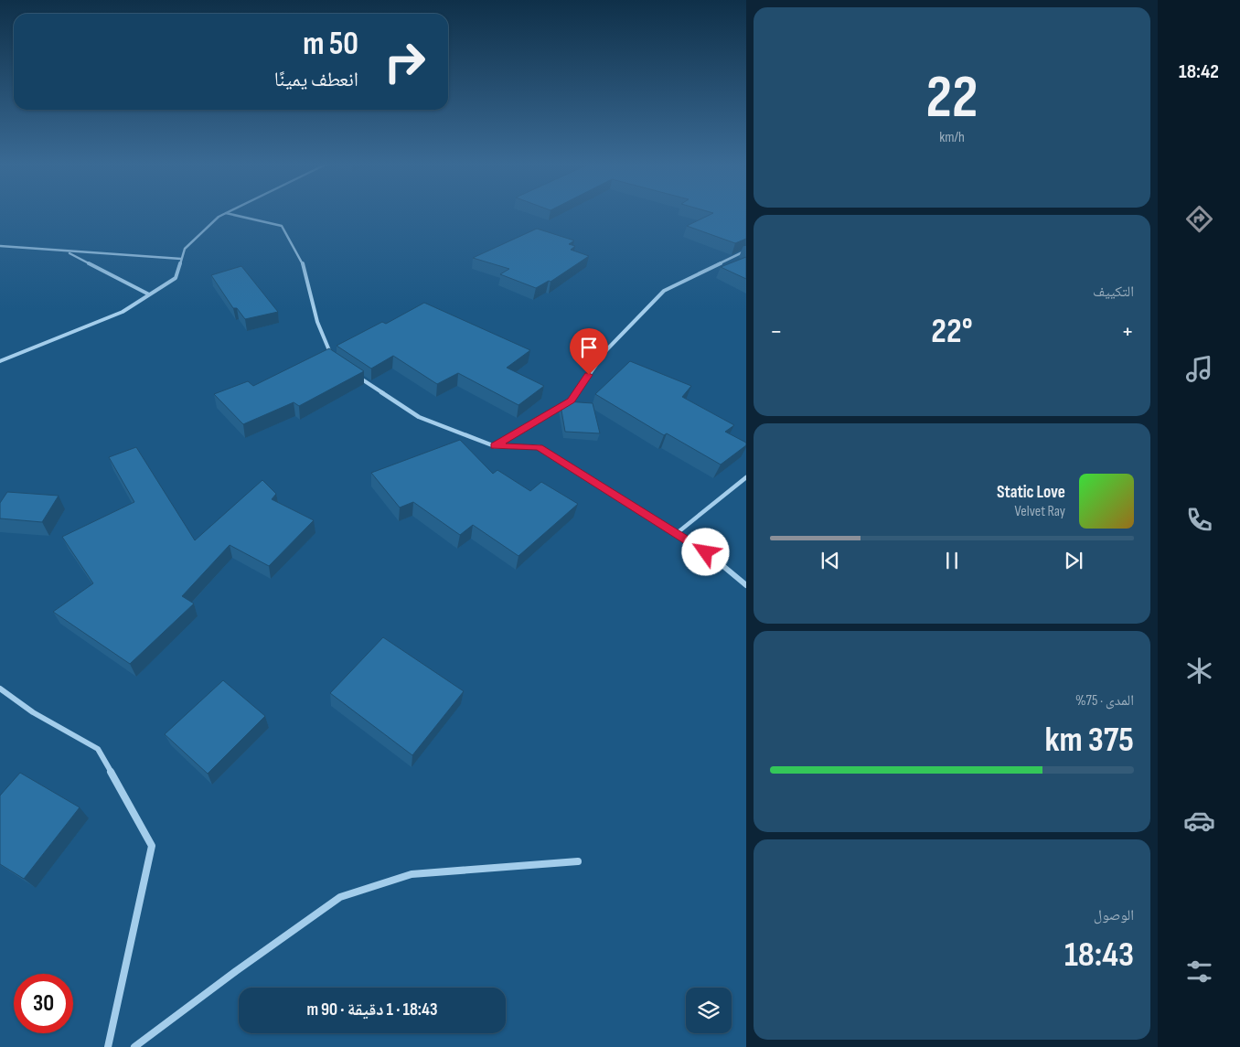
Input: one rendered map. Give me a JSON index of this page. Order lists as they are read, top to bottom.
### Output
{
  "page": {
    "tabs": "18:42",
    "tile": [
      ["22", "km/h"],
      "التكييف",
      ["المدى · 75%", "375 km"],
      ["الوصول", "18:43"]
    ],
    "turn": ["50 m", "انعطف يمينًا"],
    "heat": ["−", "22°", "+"],
    "song": ["Static Love", "Velvet Ray"],
    "limit": "30",
    "trip": "18:43 · 1 دقيقة · 90 m"
  }
}
